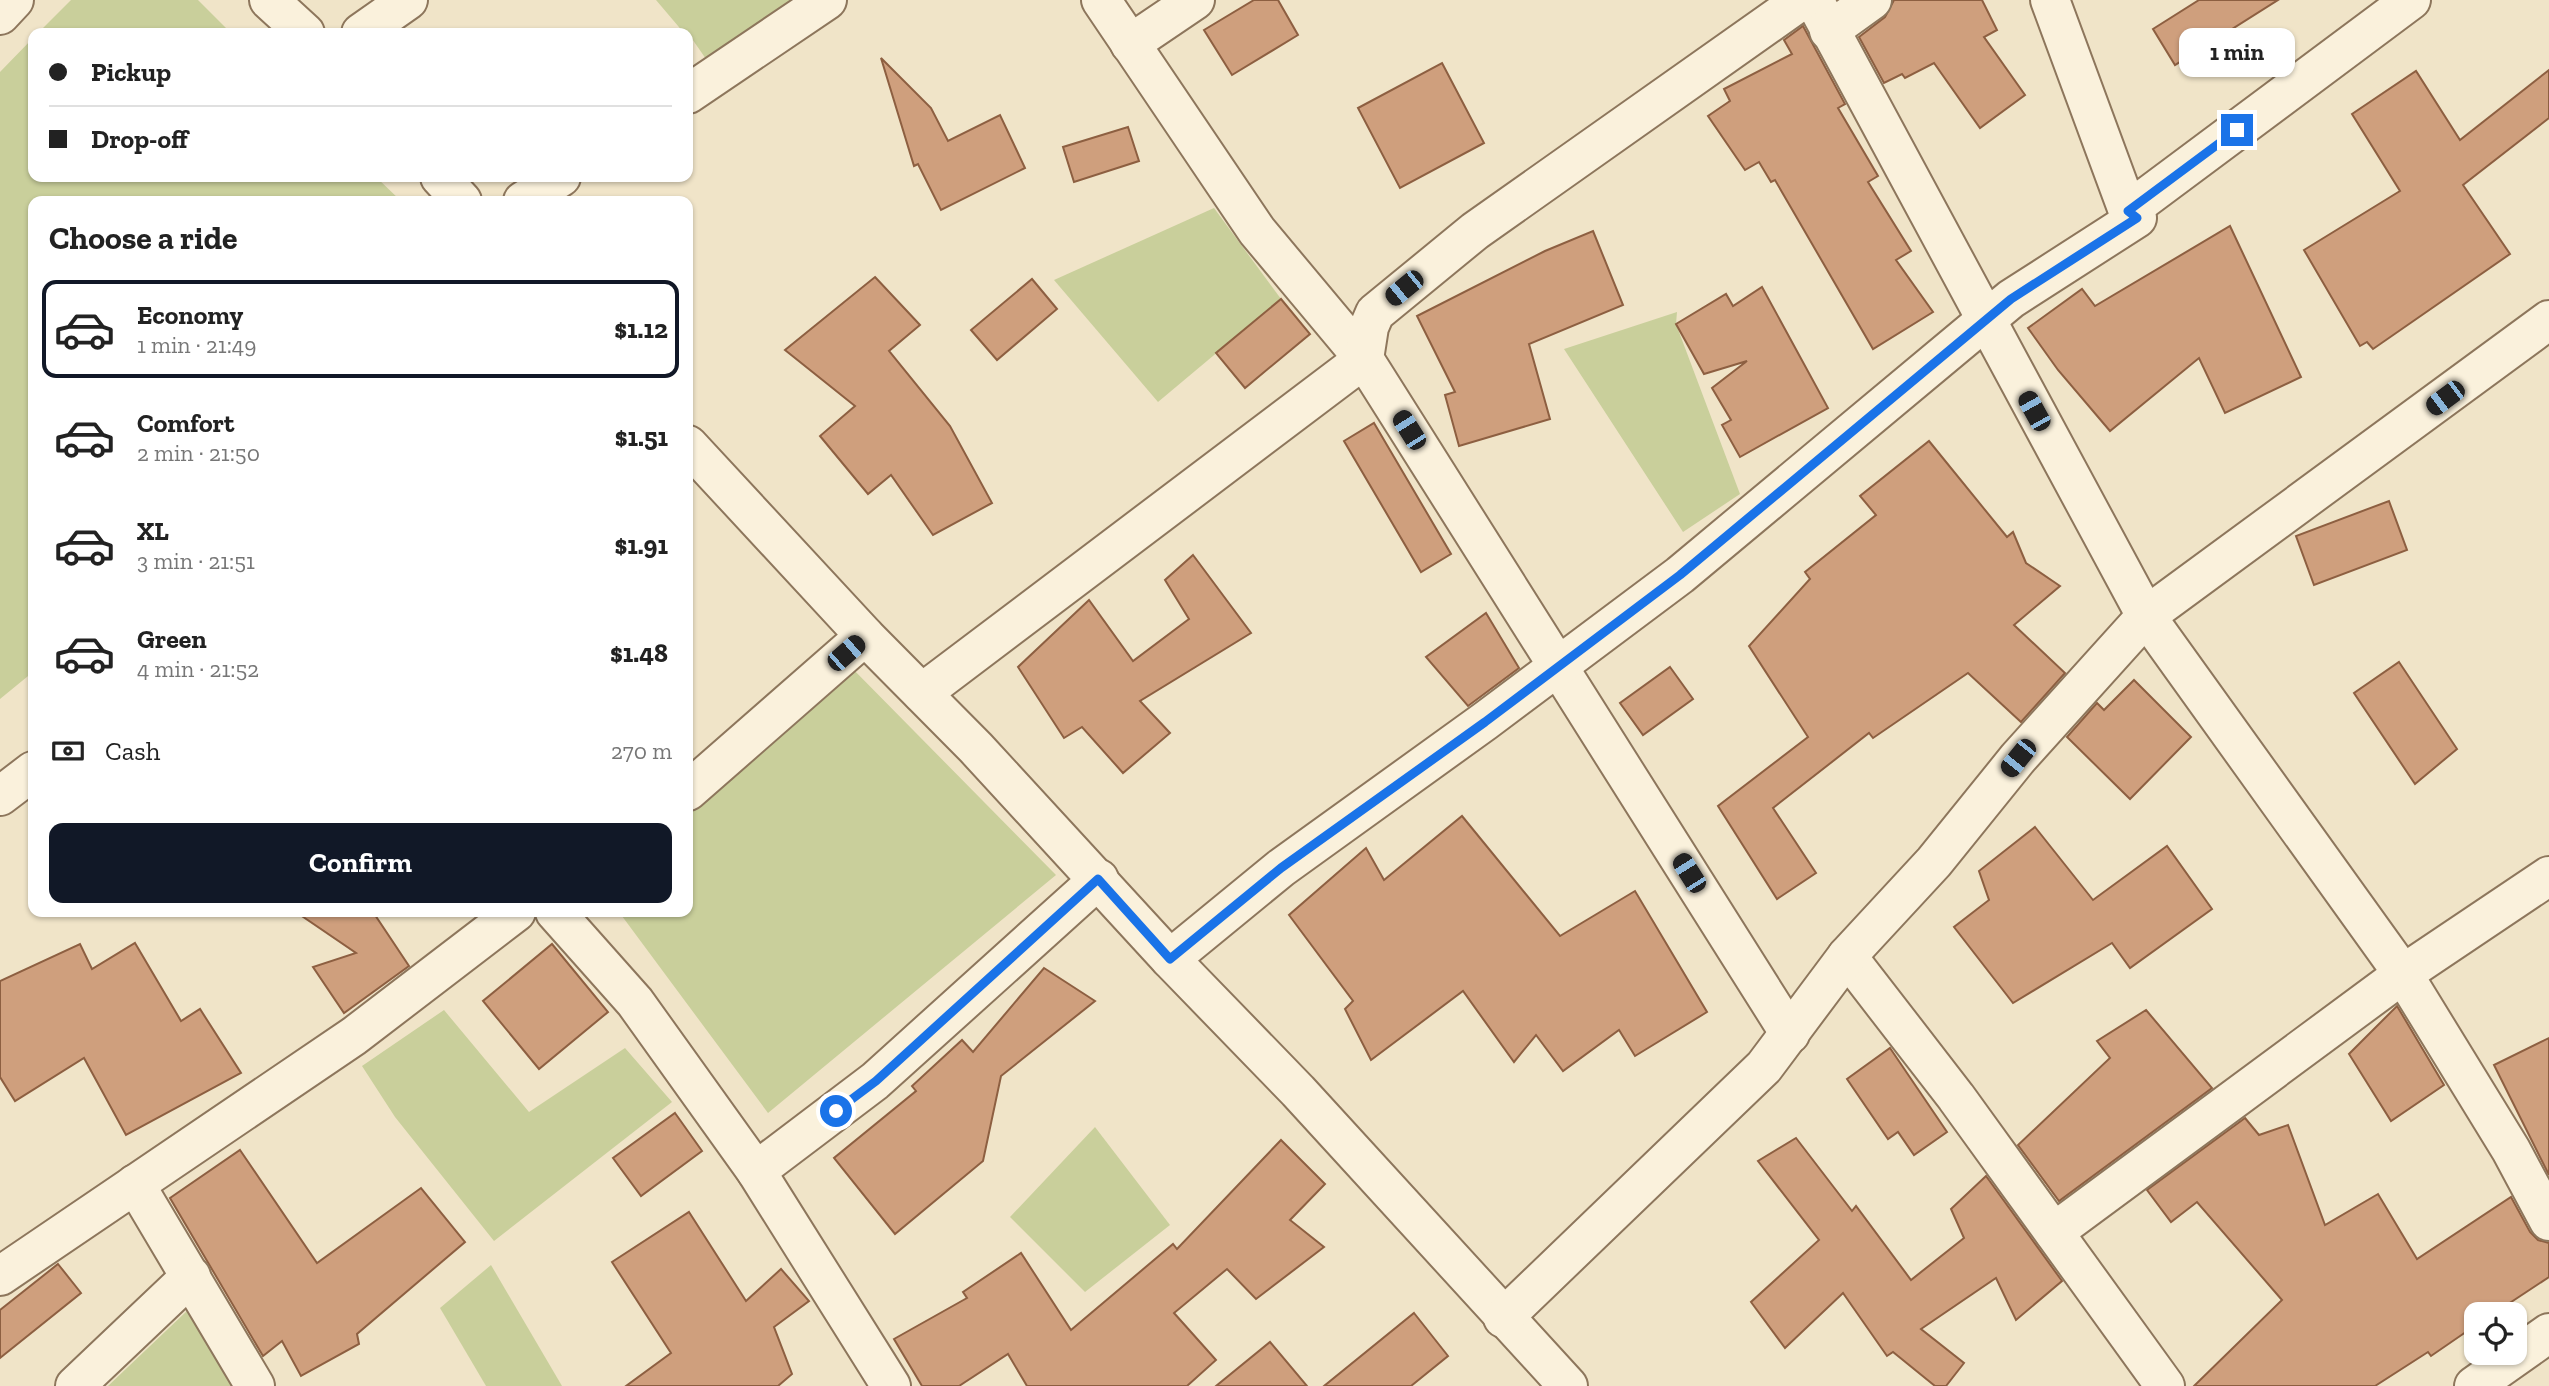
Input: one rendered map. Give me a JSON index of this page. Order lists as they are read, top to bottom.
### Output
{
  "page": {
    "bubble": "1 min",
    "banner": ["Pickup", "Drop-off"],
    "heading": "Choose a ride",
    "list": [
      {
        "name": "Economy",
        "note": "1 min · 21:49",
        "value": "$1.12"
      },
      {
        "name": "Comfort",
        "note": "2 min · 21:50",
        "value": "$1.51"
      },
      {
        "name": "XL",
        "note": "3 min · 21:51",
        "value": "$1.91"
      },
      {
        "name": "Green",
        "note": "4 min · 21:52",
        "value": "$1.48"
      }
    ],
    "pay": ["Cash", "270 m"],
    "buttons": "Confirm"
  }
}
